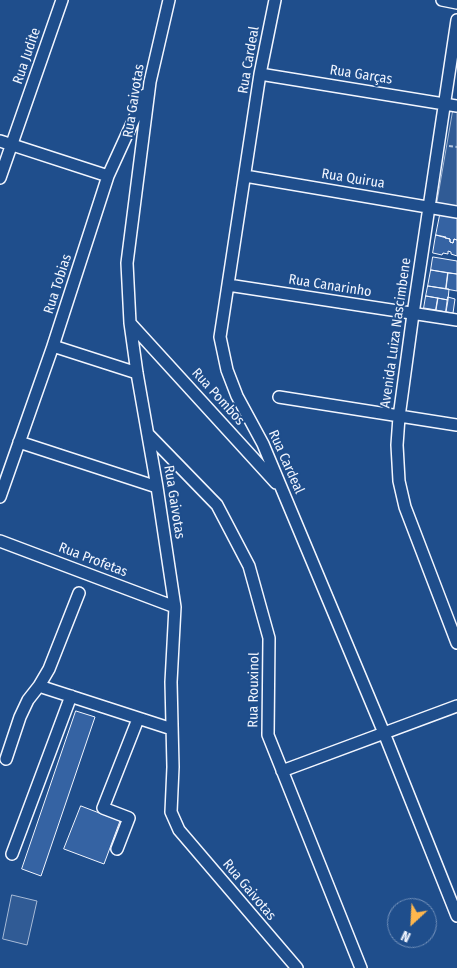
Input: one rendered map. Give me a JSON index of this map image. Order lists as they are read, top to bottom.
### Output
{
  "streets": {
    "street": [
      "Rua Judite",
      "Rua Cardeal",
      "Rua Garças",
      "Rua Gaivotas",
      "Rua Quirua",
      "Rua Tobias",
      "Rua Canarinho",
      "Avenida Luiza Nascimbene",
      "Rua Pombos",
      "Rua Profetas",
      "Rua Rouxinol"
    ]
  },
  "crossings": [
    ["Rua Cardeal", "Rua Garças"],
    ["Rua Cardeal", "Rua Quirua"],
    ["Rua Cardeal", "Rua Canarinho"],
    ["Rua Cardeal", "Rua Pombos"],
    ["Rua Garças", "Avenida Luiza Nascimbene"],
    ["Rua Gaivotas", "Rua Tobias"],
    ["Rua Gaivotas", "Rua Pombos"],
    ["Rua Gaivotas", "Rua Profetas"],
    ["Rua Gaivotas", "Rua Rouxinol"],
    ["Rua Quirua", "Avenida Luiza Nascimbene"],
    ["Rua Canarinho", "Avenida Luiza Nascimbene"]
  ],
  "north": "bottom left"
}
